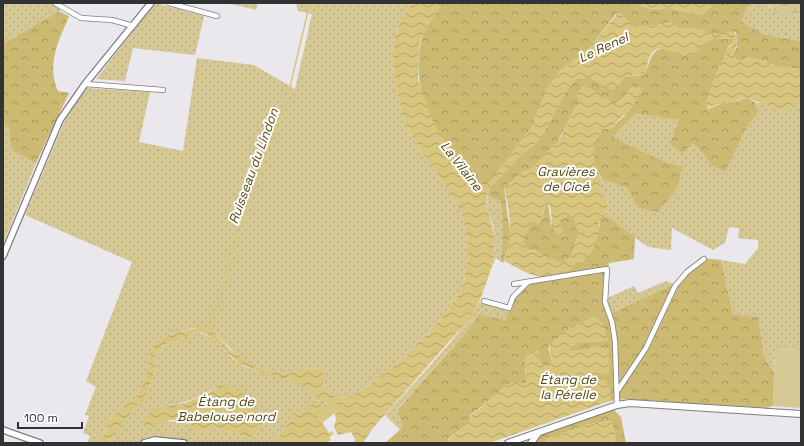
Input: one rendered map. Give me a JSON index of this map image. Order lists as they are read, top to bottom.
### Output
{
  "water": [
    "Le Renel",
    "Ruisseau du Lindon",
    "La Vilaine",
    "Gravières de Cicé",
    "Étang de la Pérelle",
    "Étang de Babelouse nord"
  ],
  "scale_bar": "100 m"
}
